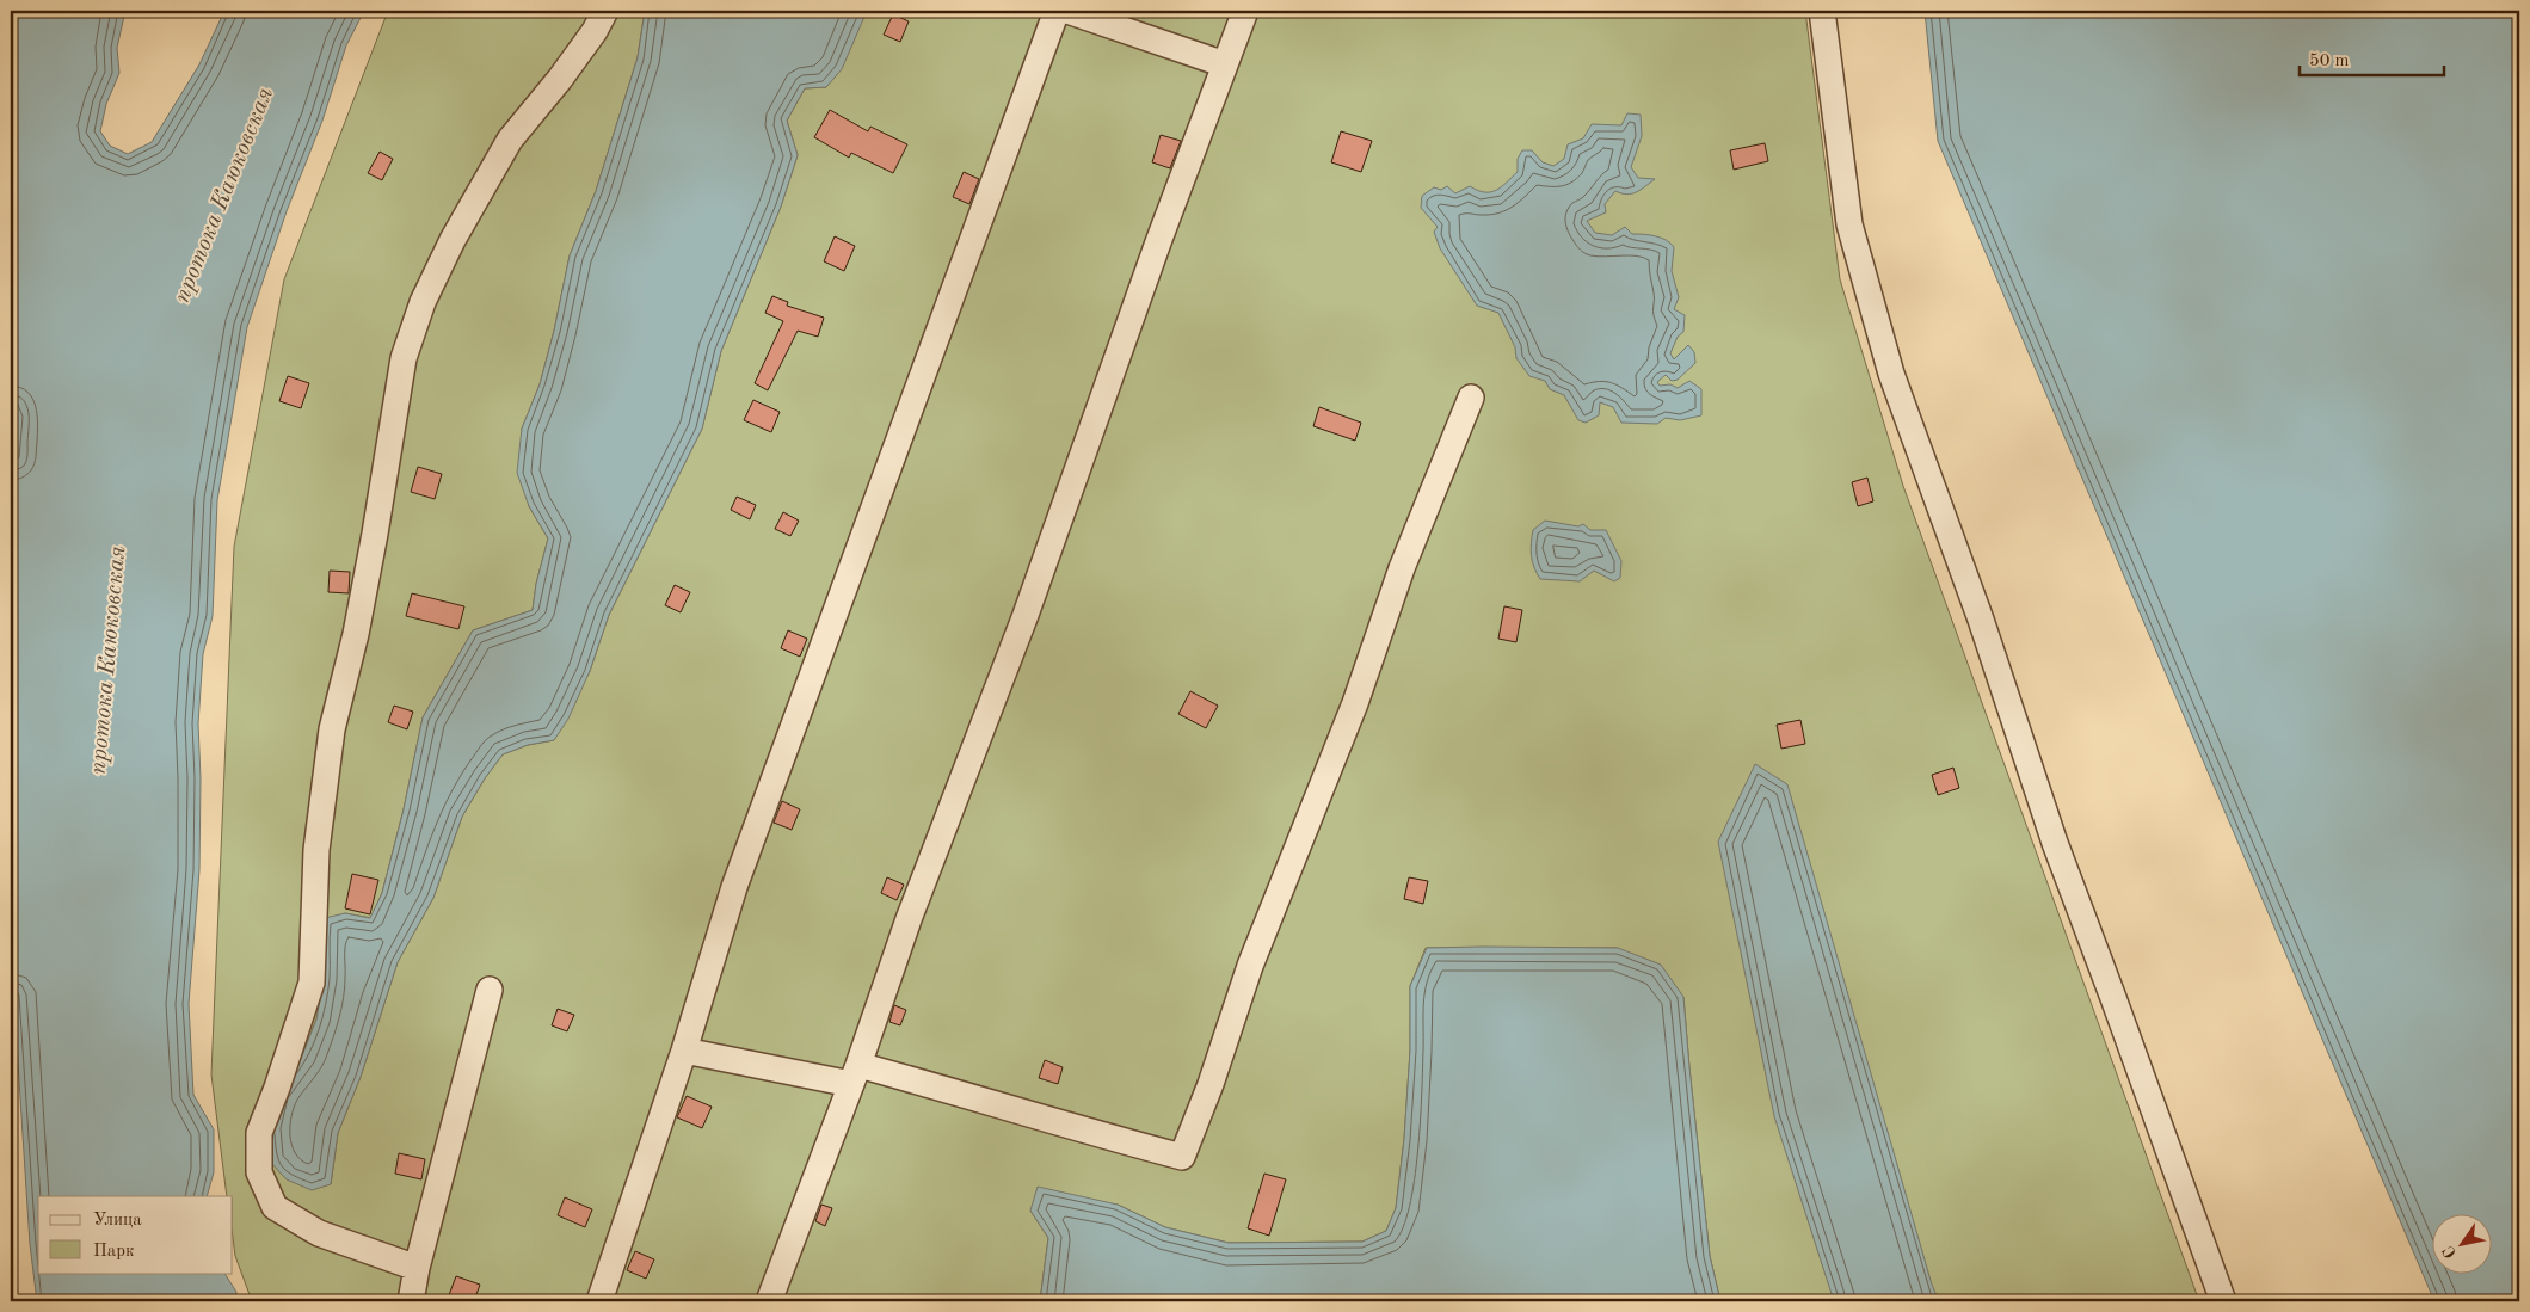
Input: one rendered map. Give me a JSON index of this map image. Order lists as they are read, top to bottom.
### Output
{
  "water": ["протока Каюковская"],
  "legend": ["Улица", "Парк"],
  "scale_bar": "50 m",
  "north": "bottom left"
}
